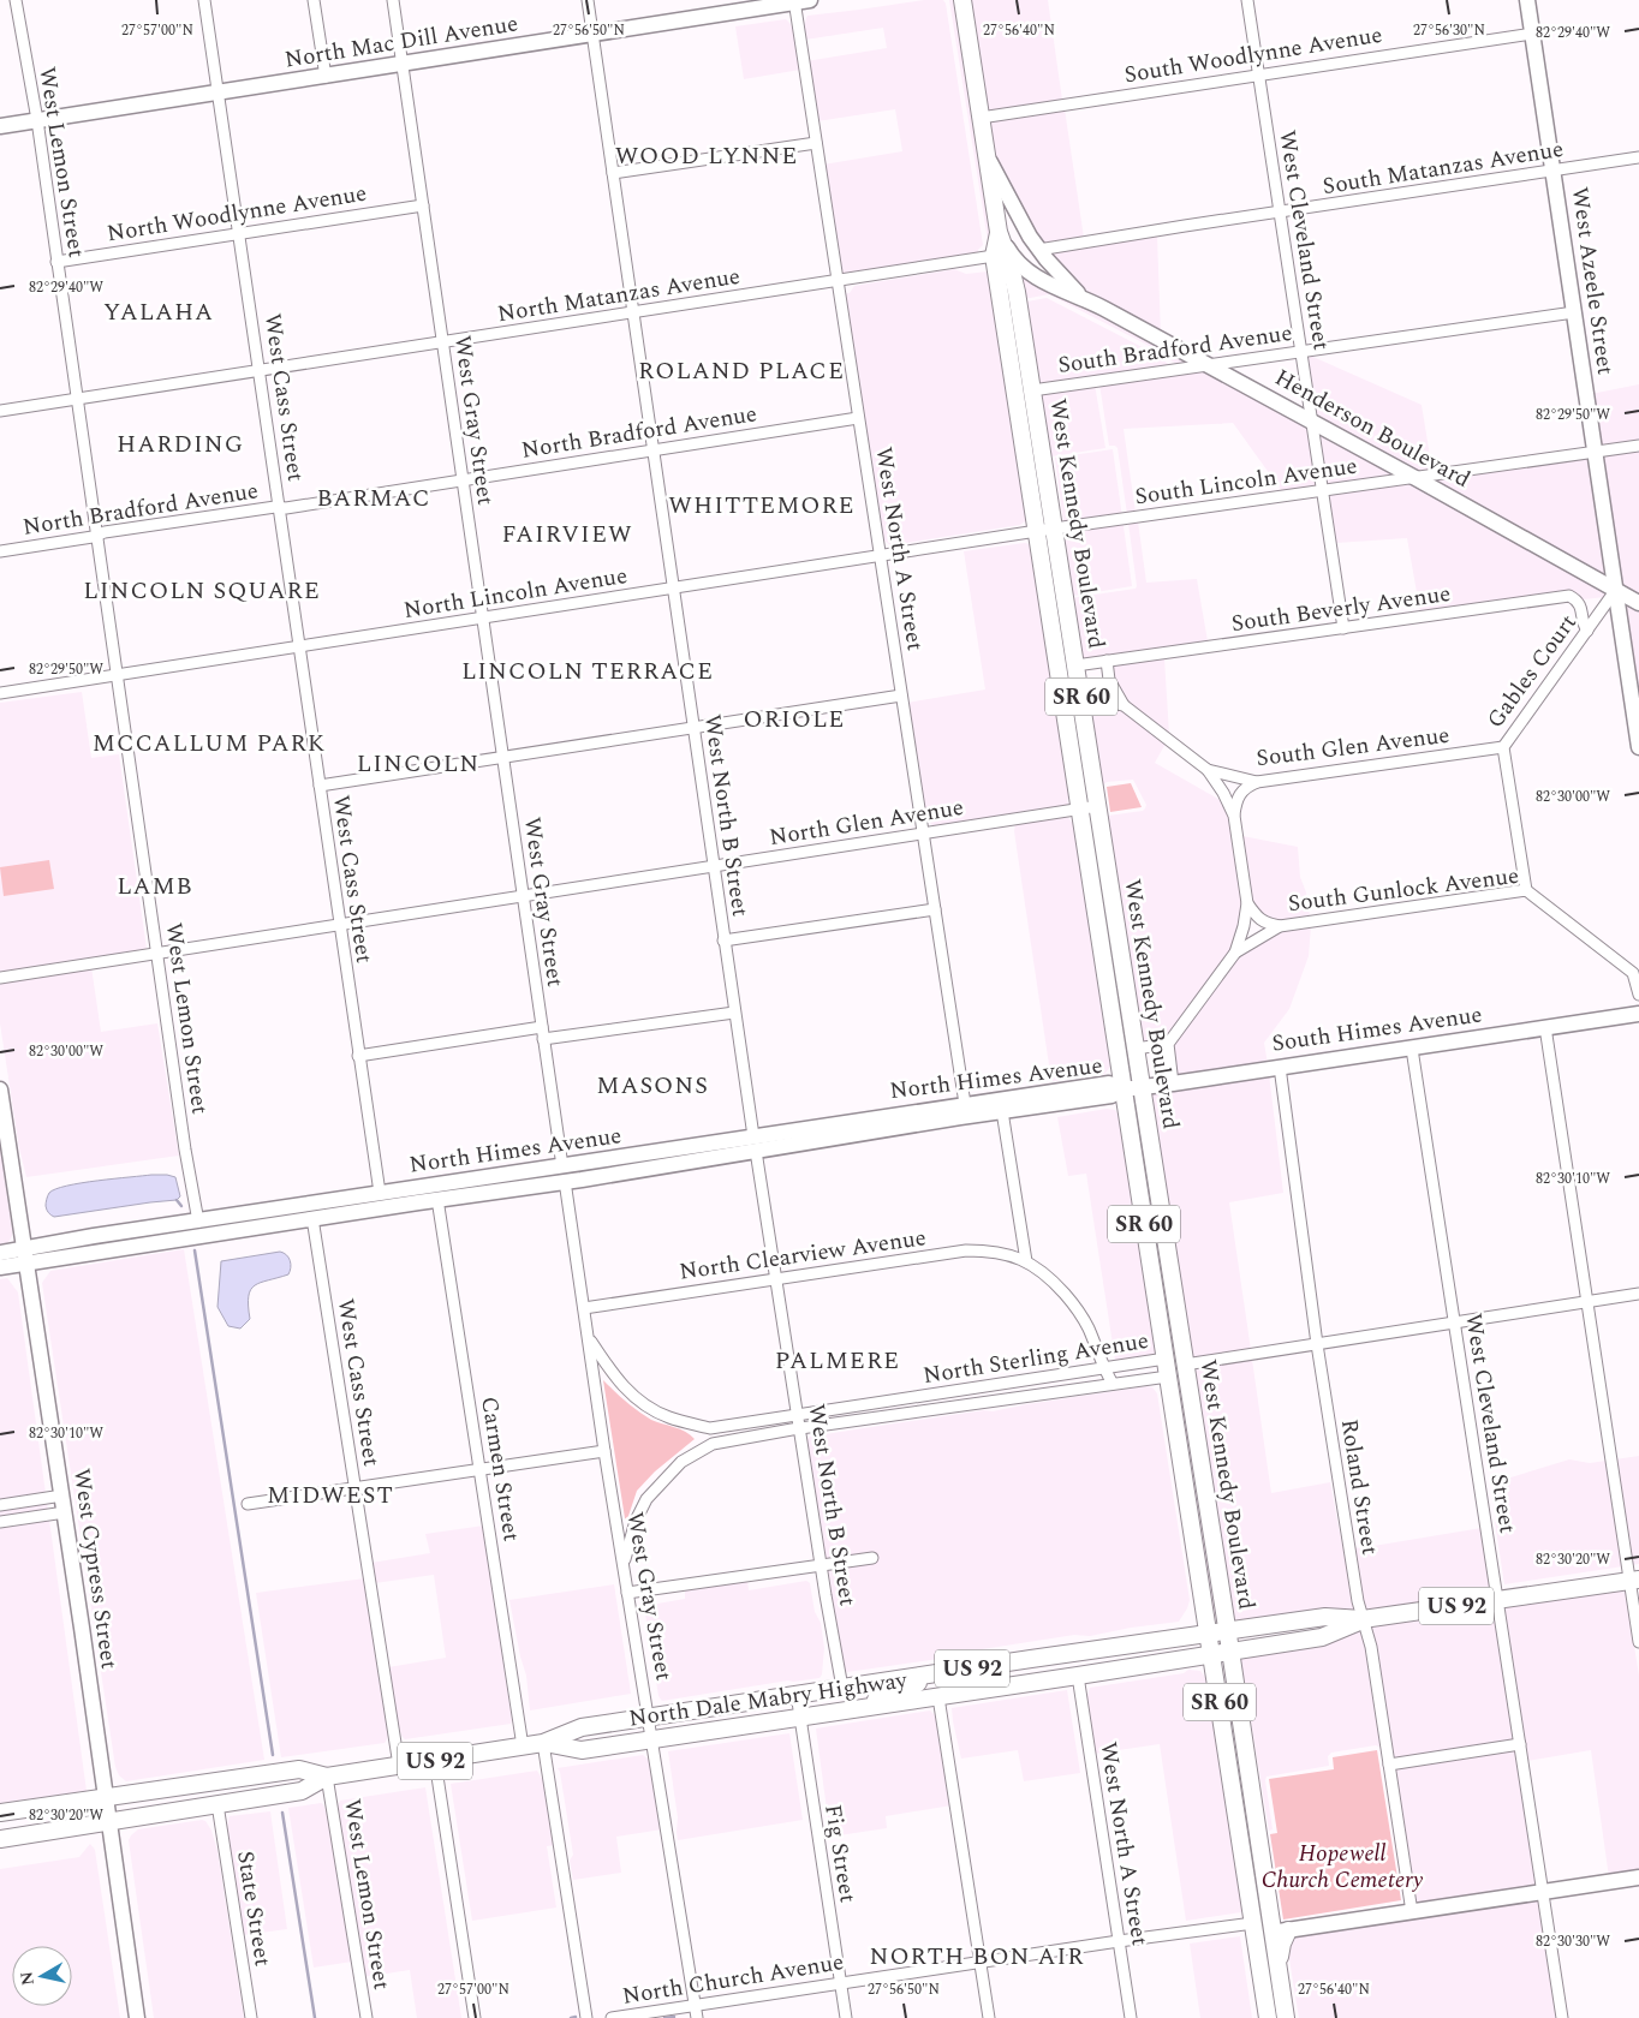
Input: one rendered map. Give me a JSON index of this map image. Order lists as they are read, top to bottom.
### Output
{
  "streets": {
    "main road": [
      "West Kennedy Boulevard",
      "SR 60",
      "US 92",
      "North Dale Mabry Highway"
    ],
    "street": [
      "North Mac Dill Avenue",
      "South Woodlynne Avenue",
      "West Lemon Street",
      "South Matanzas Avenue",
      "North Woodlynne Avenue",
      "West Cleveland Street",
      "West Azeele Street",
      "North Matanzas Avenue",
      "South Bradford Avenue",
      "West Cass Street",
      "West Gray Street",
      "Henderson Boulevard",
      "North Bradford Avenue",
      "South Lincoln Avenue",
      "West North A Street",
      "North Lincoln Avenue",
      "South Beverly Avenue",
      "Gables Court",
      "South Glen Avenue",
      "West North B Street",
      "North Glen Avenue",
      "South Gunlock Avenue",
      "South Himes Avenue",
      "North Himes Avenue",
      "North Clearview Avenue",
      "North Sterling Avenue",
      "Carmen Street",
      "Roland Street",
      "West Cypress Street",
      "Fig Street",
      "State Street",
      "North Church Avenue"
    ]
  },
  "crossings": [
    ["North Mac Dill Avenue", "West Lemon Street"],
    ["North Mac Dill Avenue", "West Cass Street"],
    ["North Mac Dill Avenue", "West Gray Street"],
    ["North Mac Dill Avenue", "West North A Street"],
    ["North Mac Dill Avenue", "West North B Street"],
    ["South Woodlynne Avenue", "West Cleveland Street"],
    ["South Woodlynne Avenue", "West Azeele Street"],
    ["South Woodlynne Avenue", "West Kennedy Boulevard"],
    ["West Lemon Street", "North Woodlynne Avenue"],
    ["West Lemon Street", "North Matanzas Avenue"],
    ["West Lemon Street", "North Bradford Avenue"],
    ["West Lemon Street", "North Lincoln Avenue"],
    ["West Lemon Street", "North Glen Avenue"],
    ["West Lemon Street", "North Himes Avenue"],
    ["West Lemon Street", "North Dale Mabry Highway"],
    ["South Matanzas Avenue", "West Cleveland Street"],
    ["South Matanzas Avenue", "West Azeele Street"],
    ["South Matanzas Avenue", "Henderson Boulevard"],
    ["North Woodlynne Avenue", "West Cass Street"],
    ["North Woodlynne Avenue", "West Gray Street"],
    ["West Cleveland Street", "South Bradford Avenue"],
    ["West Cleveland Street", "Henderson Boulevard"],
    ["West Cleveland Street", "South Lincoln Avenue"],
    ["West Cleveland Street", "South Beverly Avenue"],
    ["West Cleveland Street", "South Himes Avenue"],
    ["West Cleveland Street", "US 92"],
    ["West Azeele Street", "South Bradford Avenue"],
    ["West Azeele Street", "Henderson Boulevard"],
    ["West Azeele Street", "South Lincoln Avenue"],
    ["West Azeele Street", "Gables Court"],
    ["North Matanzas Avenue", "West Cass Street"],
    ["North Matanzas Avenue", "West Gray Street"],
    ["North Matanzas Avenue", "West Kennedy Boulevard"],
    ["North Matanzas Avenue", "West North A Street"],
    ["North Matanzas Avenue", "SR 60"],
    ["North Matanzas Avenue", "West North B Street"],
    ["South Bradford Avenue", "Henderson Boulevard"],
    ["South Bradford Avenue", "West Kennedy Boulevard"],
    ["West Cass Street", "North Bradford Avenue"],
    ["West Cass Street", "North Lincoln Avenue"],
    ["West Cass Street", "North Glen Avenue"],
    ["West Cass Street", "North Himes Avenue"],
    ["West Cass Street", "North Dale Mabry Highway"],
    ["West Gray Street", "North Bradford Avenue"],
    ["West Gray Street", "North Lincoln Avenue"],
    ["West Gray Street", "North Glen Avenue"],
    ["West Gray Street", "North Himes Avenue"],
    ["West Gray Street", "North Clearview Avenue"],
    ["West Gray Street", "North Sterling Avenue"],
    ["West Gray Street", "North Dale Mabry Highway"],
    ["West Gray Street", "North Church Avenue"],
    ["Henderson Boulevard", "South Lincoln Avenue"],
    ["Henderson Boulevard", "West Kennedy Boulevard"],
    ["Henderson Boulevard", "Gables Court"],
    ["Henderson Boulevard", "SR 60"],
    ["North Bradford Avenue", "West North A Street"],
    ["North Bradford Avenue", "West North B Street"],
    ["South Lincoln Avenue", "West Kennedy Boulevard"],
    ["South Lincoln Avenue", "North Lincoln Avenue"],
    ["West Kennedy Boulevard", "North Lincoln Avenue"],
    ["West Kennedy Boulevard", "South Beverly Avenue"],
    ["West Kennedy Boulevard", "SR 60"],
    ["West Kennedy Boulevard", "North Glen Avenue"],
    ["West Kennedy Boulevard", "South Himes Avenue"],
    ["West Kennedy Boulevard", "North Himes Avenue"],
    ["West Kennedy Boulevard", "North Sterling Avenue"],
    ["West Kennedy Boulevard", "US 92"],
    ["West Kennedy Boulevard", "North Dale Mabry Highway"],
    ["West Kennedy Boulevard", "North Church Avenue"],
    ["West North A Street", "North Lincoln Avenue"],
    ["West North A Street", "North Glen Avenue"],
    ["West North A Street", "North Himes Avenue"],
    ["West North A Street", "North Dale Mabry Highway"],
    ["West North A Street", "North Church Avenue"],
    ["North Lincoln Avenue", "West North B Street"],
    ["South Beverly Avenue", "Gables Court"],
    ["South Beverly Avenue", "South Glen Avenue"],
    ["Gables Court", "South Glen Avenue"],
    ["Gables Court", "South Gunlock Avenue"],
    ["West North B Street", "North Glen Avenue"],
    ["West North B Street", "North Himes Avenue"],
    ["West North B Street", "North Clearview Avenue"],
    ["West North B Street", "North Sterling Avenue"],
    ["West North B Street", "North Dale Mabry Highway"],
    ["South Himes Avenue", "North Himes Avenue"],
    ["South Himes Avenue", "Roland Street"],
    ["North Himes Avenue", "Carmen Street"],
    ["North Himes Avenue", "West Cypress Street"],
    ["Carmen Street", "North Dale Mabry Highway"],
    ["Roland Street", "US 92"],
    ["West Cypress Street", "North Dale Mabry Highway"],
    ["US 92", "North Dale Mabry Highway"],
    ["North Dale Mabry Highway", "Fig Street"],
    ["North Dale Mabry Highway", "State Street"],
    ["Fig Street", "North Church Avenue"]
  ],
  "districts": [
    "WOOD LYNNE",
    "YALAHA",
    "ROLAND PLACE",
    "HARDING",
    "BARMAC",
    "WHITTEMORE",
    "FAIRVIEW",
    "LINCOLN SQUARE",
    "LINCOLN TERRACE",
    "ORIOLE",
    "MCCALLUM PARK",
    "LINCOLN",
    "LAMB",
    "MASONS",
    "PALMERE",
    "MIDWEST",
    "NORTH BON AIR"
  ],
  "parks": ["Hopewell Church Cemetery"],
  "north": "left",
  "coordinates": [
    "27°56'30\"N",
    "27°57'00\"N",
    "27°56'50\"N",
    "27°56'40\"N",
    "82°29'40\"W",
    "82°29'50\"W",
    "82°30'00\"W",
    "82°30'10\"W",
    "82°30'20\"W",
    "82°30'30\"W"
  ]
}
